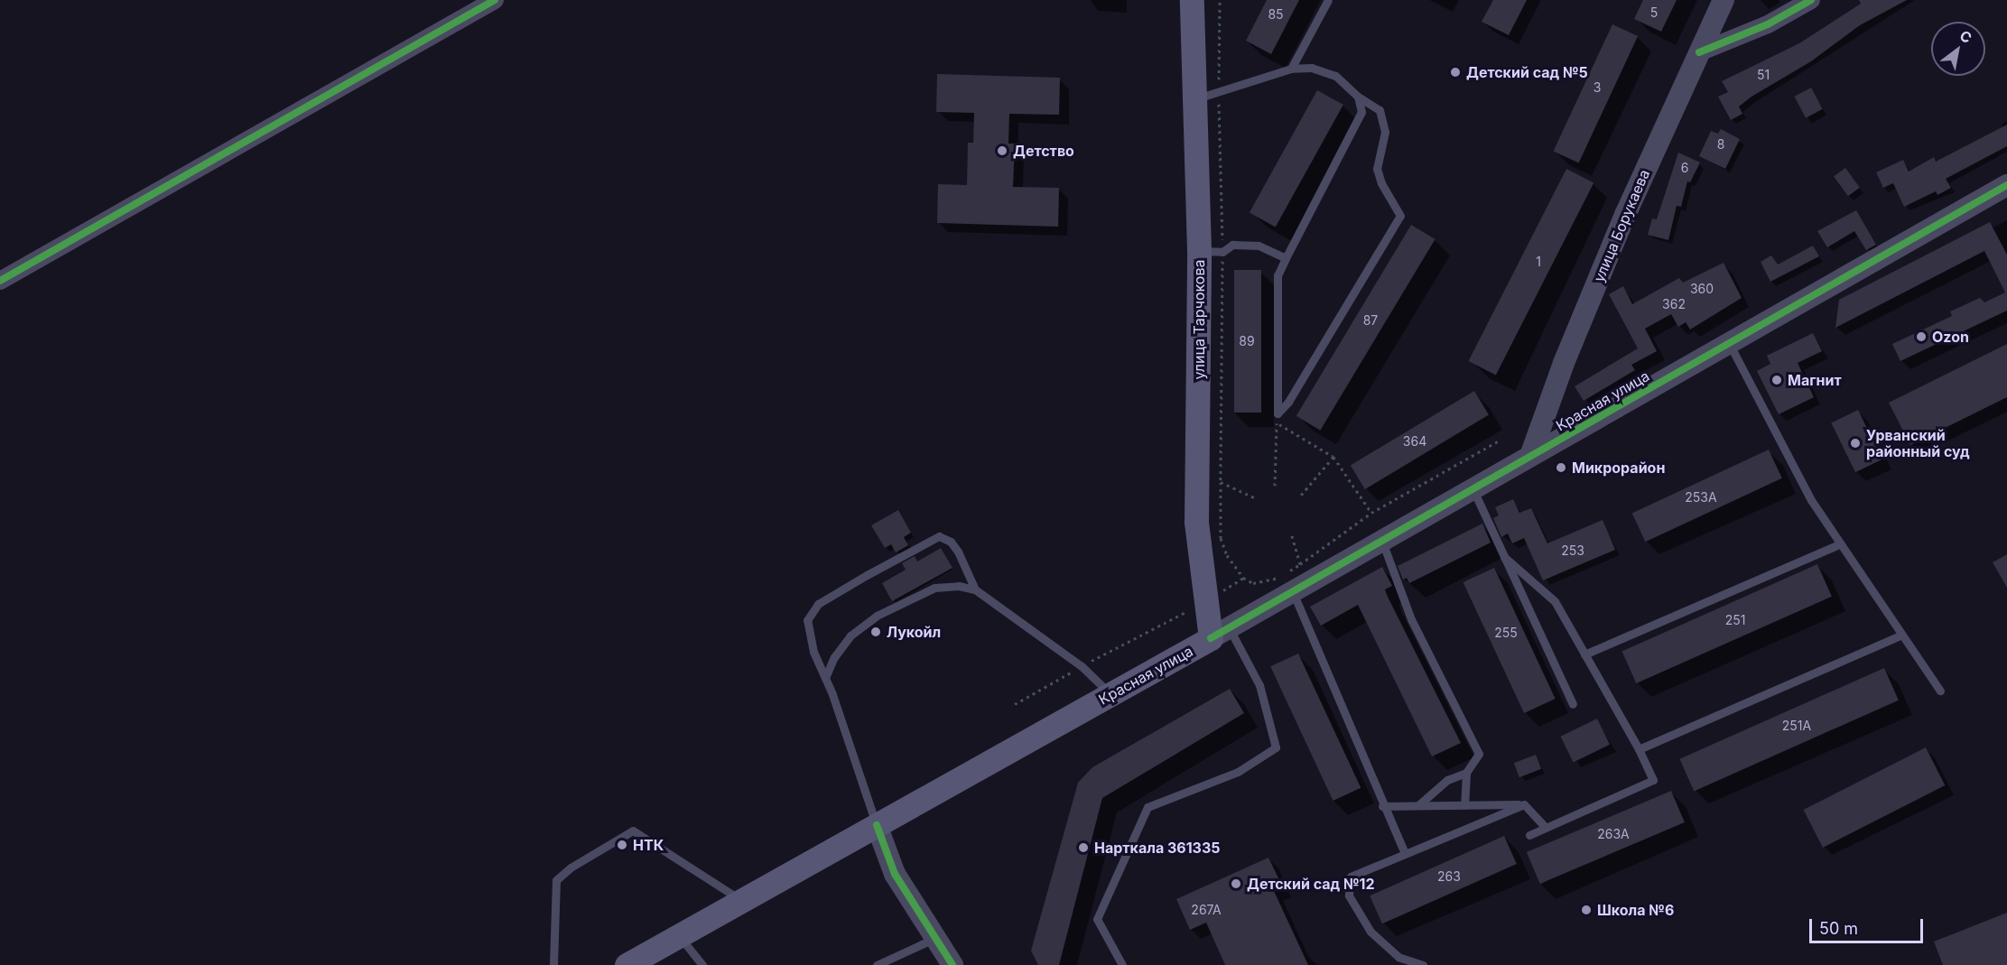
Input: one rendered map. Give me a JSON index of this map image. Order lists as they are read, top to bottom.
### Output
{
  "streets": {
    "main road": ["улица Тарчокова", "Красная улица"],
    "street": ["улица Борукаева"]
  },
  "crossings": [
    ["улица Борукаева", "Красная улица"],
    ["улица Тарчокова", "Красная улица"]
  ],
  "places": [
    "Детский сад №5",
    "Детство",
    "Ozon",
    "Магнит",
    "Урванский районный суд",
    "Микрорайон",
    "Лукойл",
    "НТК",
    "Нарткала 361335",
    "Детский сад №12",
    "Школа №6"
  ],
  "house_numbers": [
    "5",
    "85",
    "51",
    "3",
    "8",
    "6",
    "1",
    "360",
    "362",
    "87",
    "89",
    "364",
    "253А",
    "253",
    "251",
    "255",
    "251А",
    "263А",
    "263",
    "267А"
  ],
  "scale_bar": "50 m",
  "north": "top right"
}
